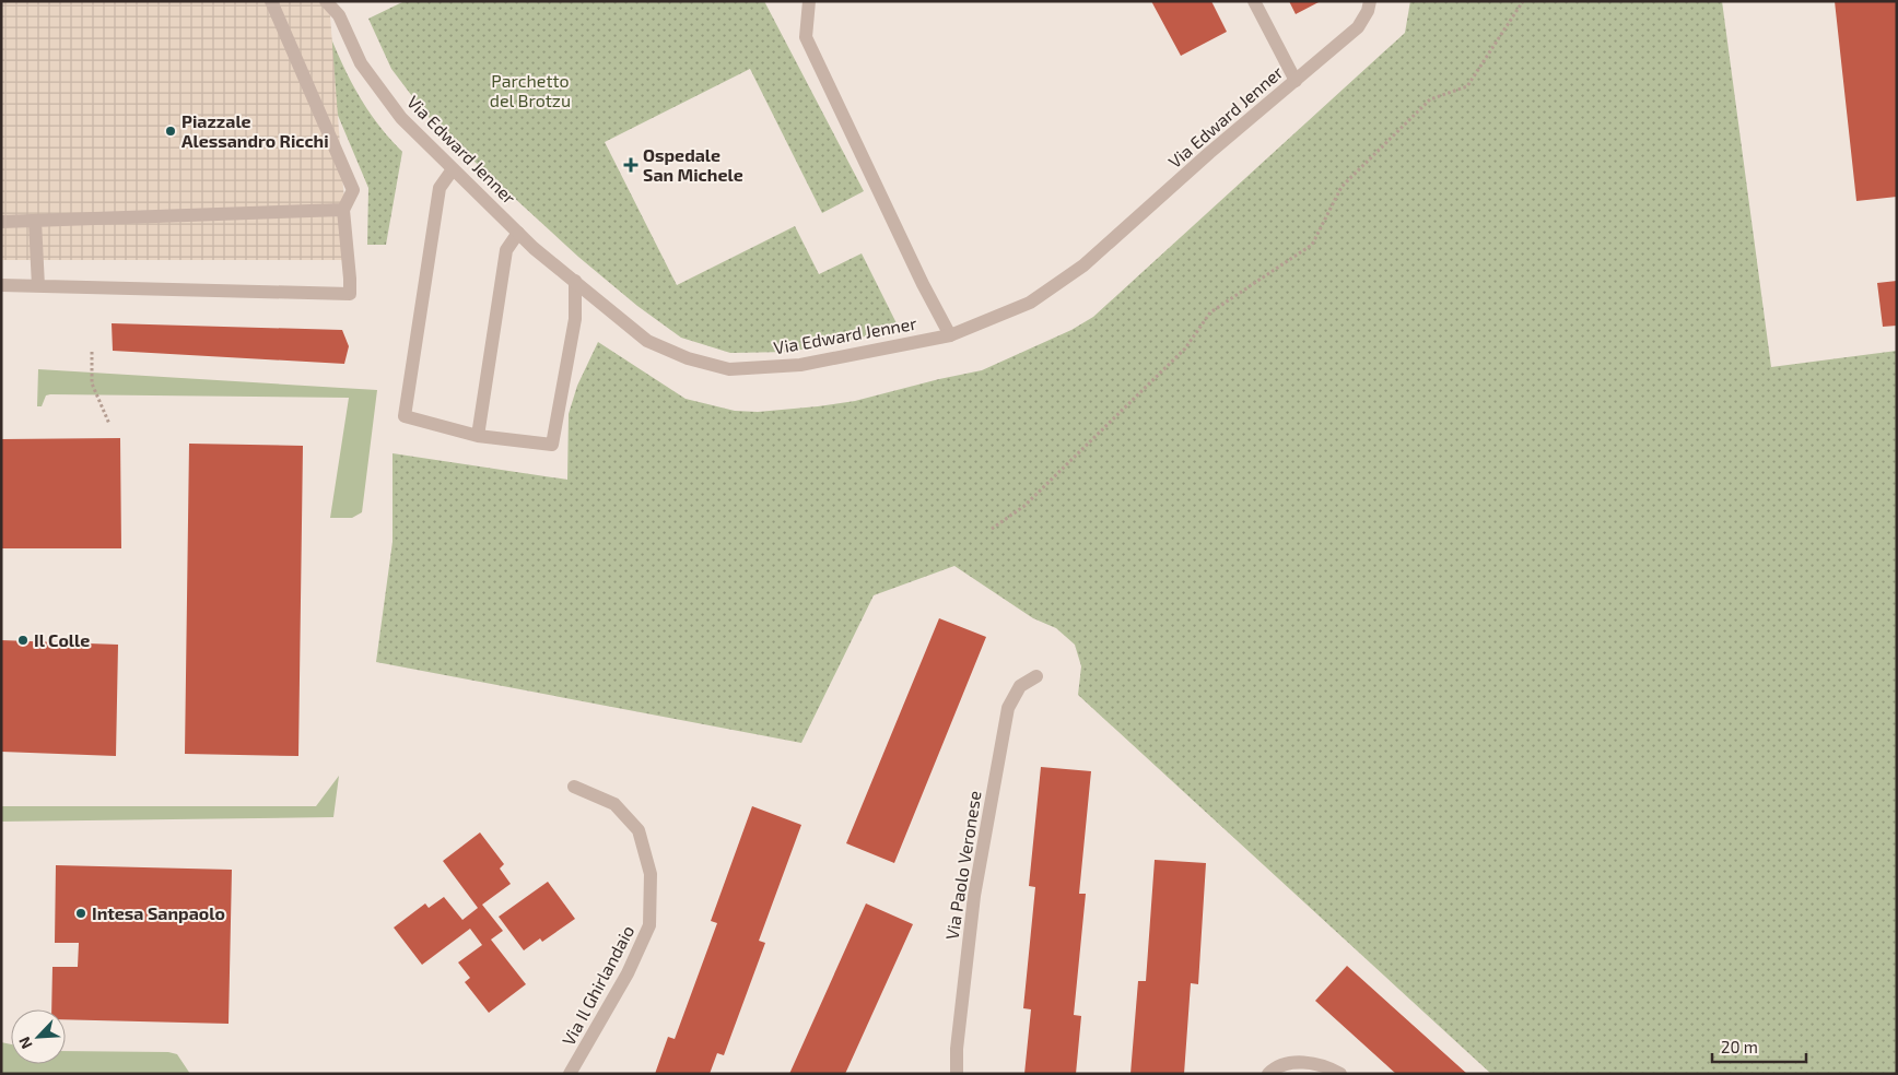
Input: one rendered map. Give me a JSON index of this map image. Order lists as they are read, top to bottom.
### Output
{
  "streets": {
    "street": ["Via Edward Jenner", "Via Paolo Veronese", "Via Il Ghirlandaio"]
  },
  "parks": ["Parchetto del Brotzu"],
  "places": {
    "other": ["Piazzale Alessandro Ricchi", "Il Colle", "Intesa Sanpaolo"],
    "health": ["Ospedale San Michele"]
  },
  "scale_bar": "20 m",
  "north": "bottom left"
}
